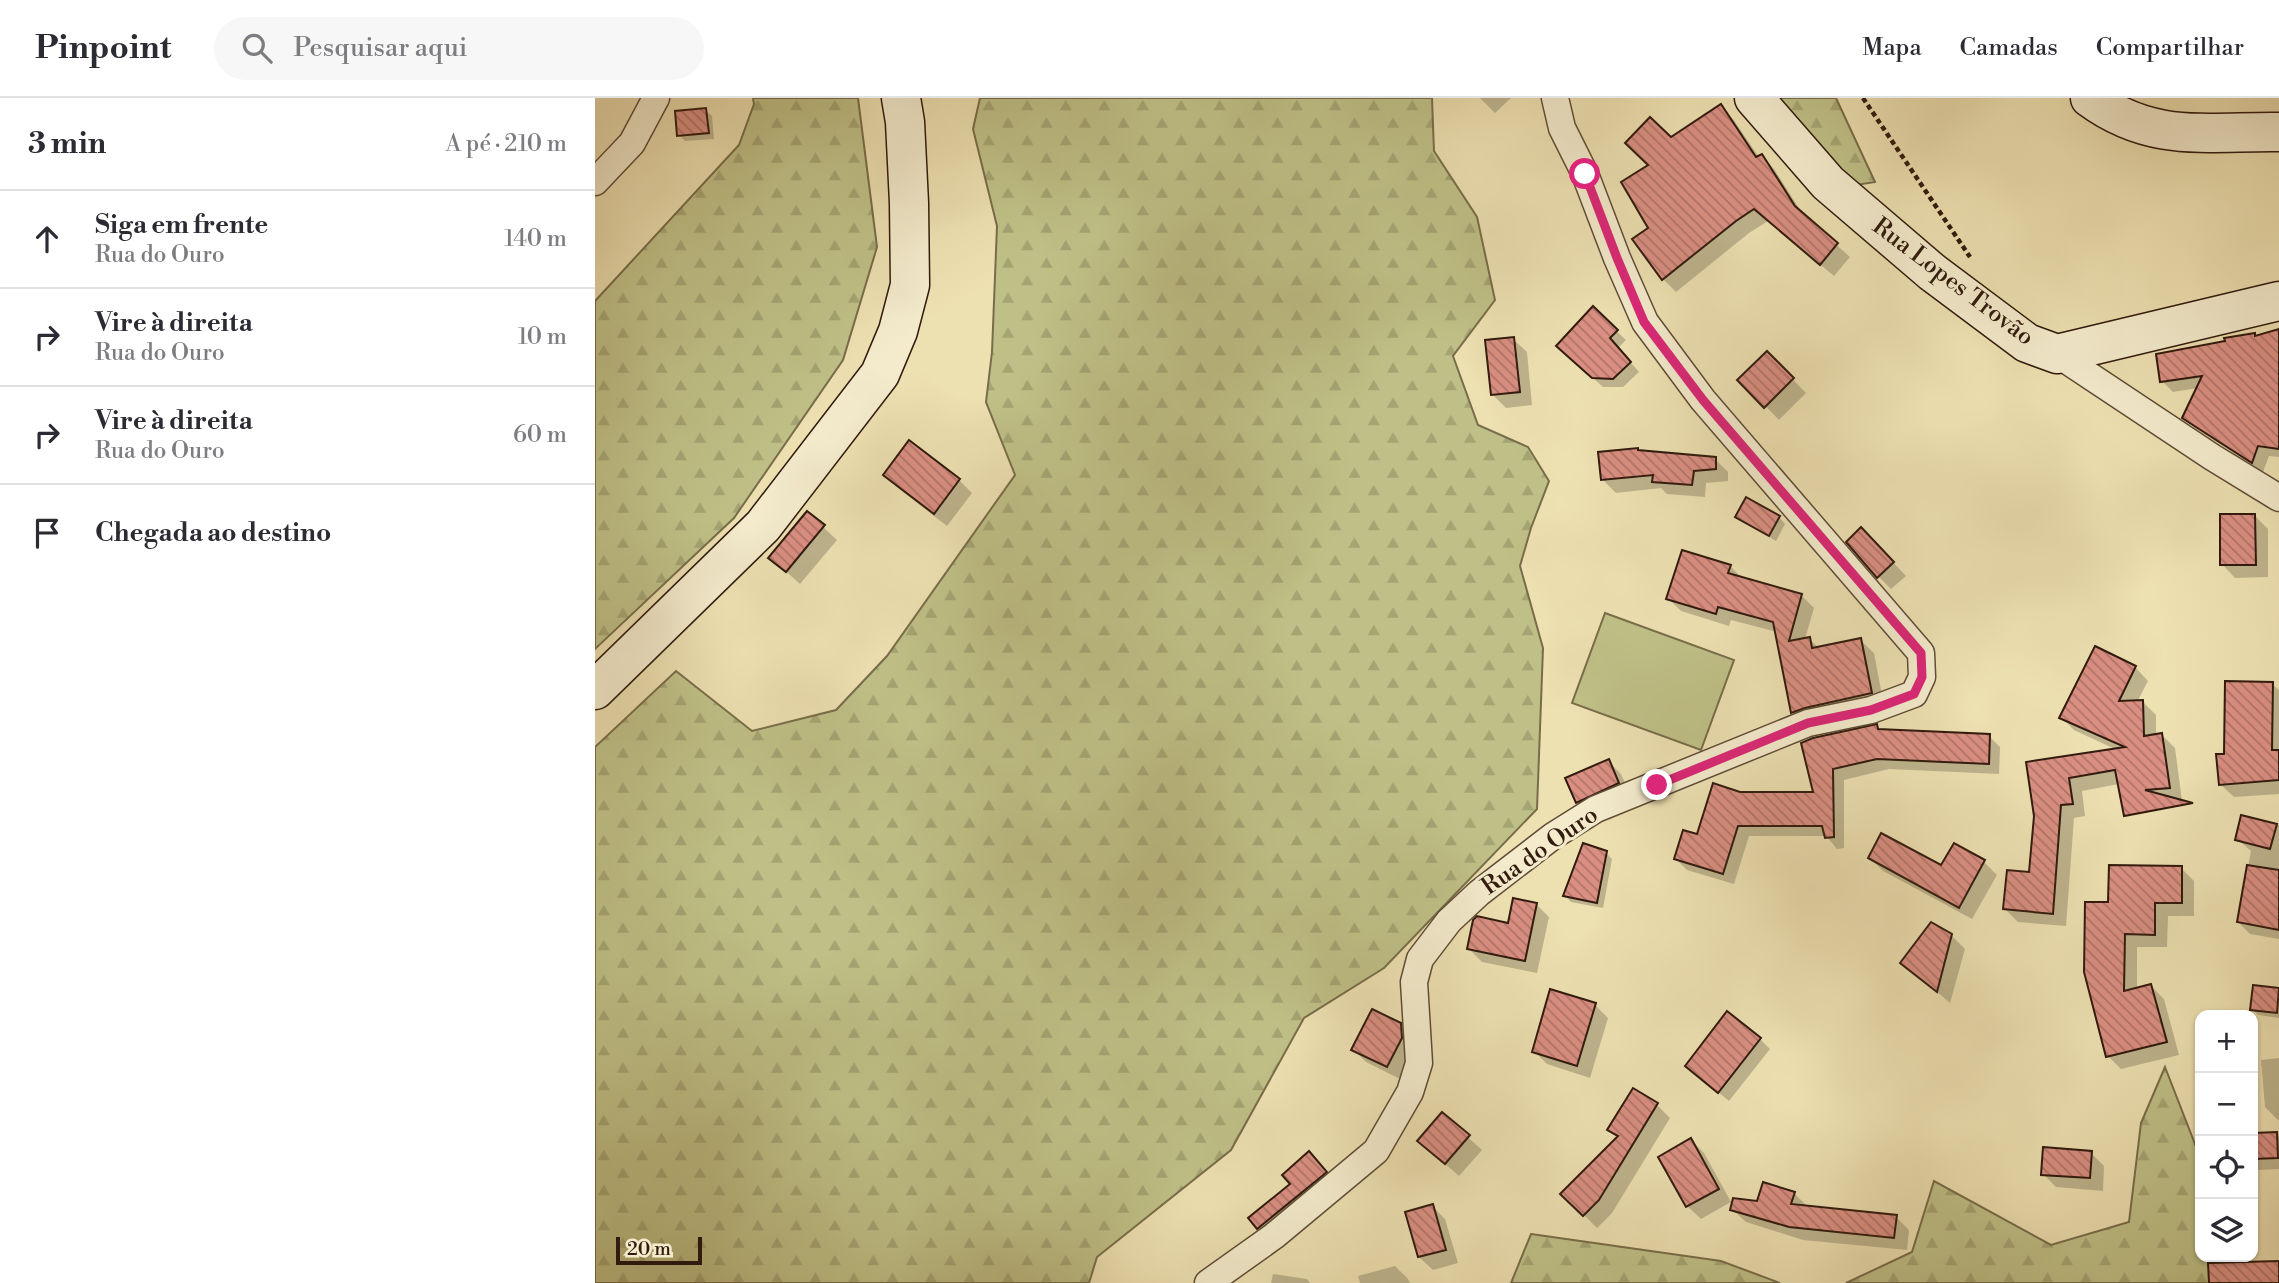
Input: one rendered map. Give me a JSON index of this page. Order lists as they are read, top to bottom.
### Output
{
  "streets": {
    "main road": ["Rua Lopes Trovão"],
    "street": ["Rua do Ouro"]
  },
  "scale_bar": "20 m",
  "page": {
    "header": "Pinpoint",
    "search": "Pesquisar aqui",
    "nav": ["Mapa", "Camadas", "Compartilhar"],
    "heading": ["3 min", "A pé · 210 m"],
    "list": [
      ["Siga em frente", "Rua do Ouro", "140 m"],
      ["Vire à direita", "Rua do Ouro", "10 m"],
      ["Vire à direita", "Rua do Ouro", "60 m"],
      "Chegada ao destino"
    ],
    "map_buttons": ["+", "−"],
    "scale": "20 m"
  }
}
